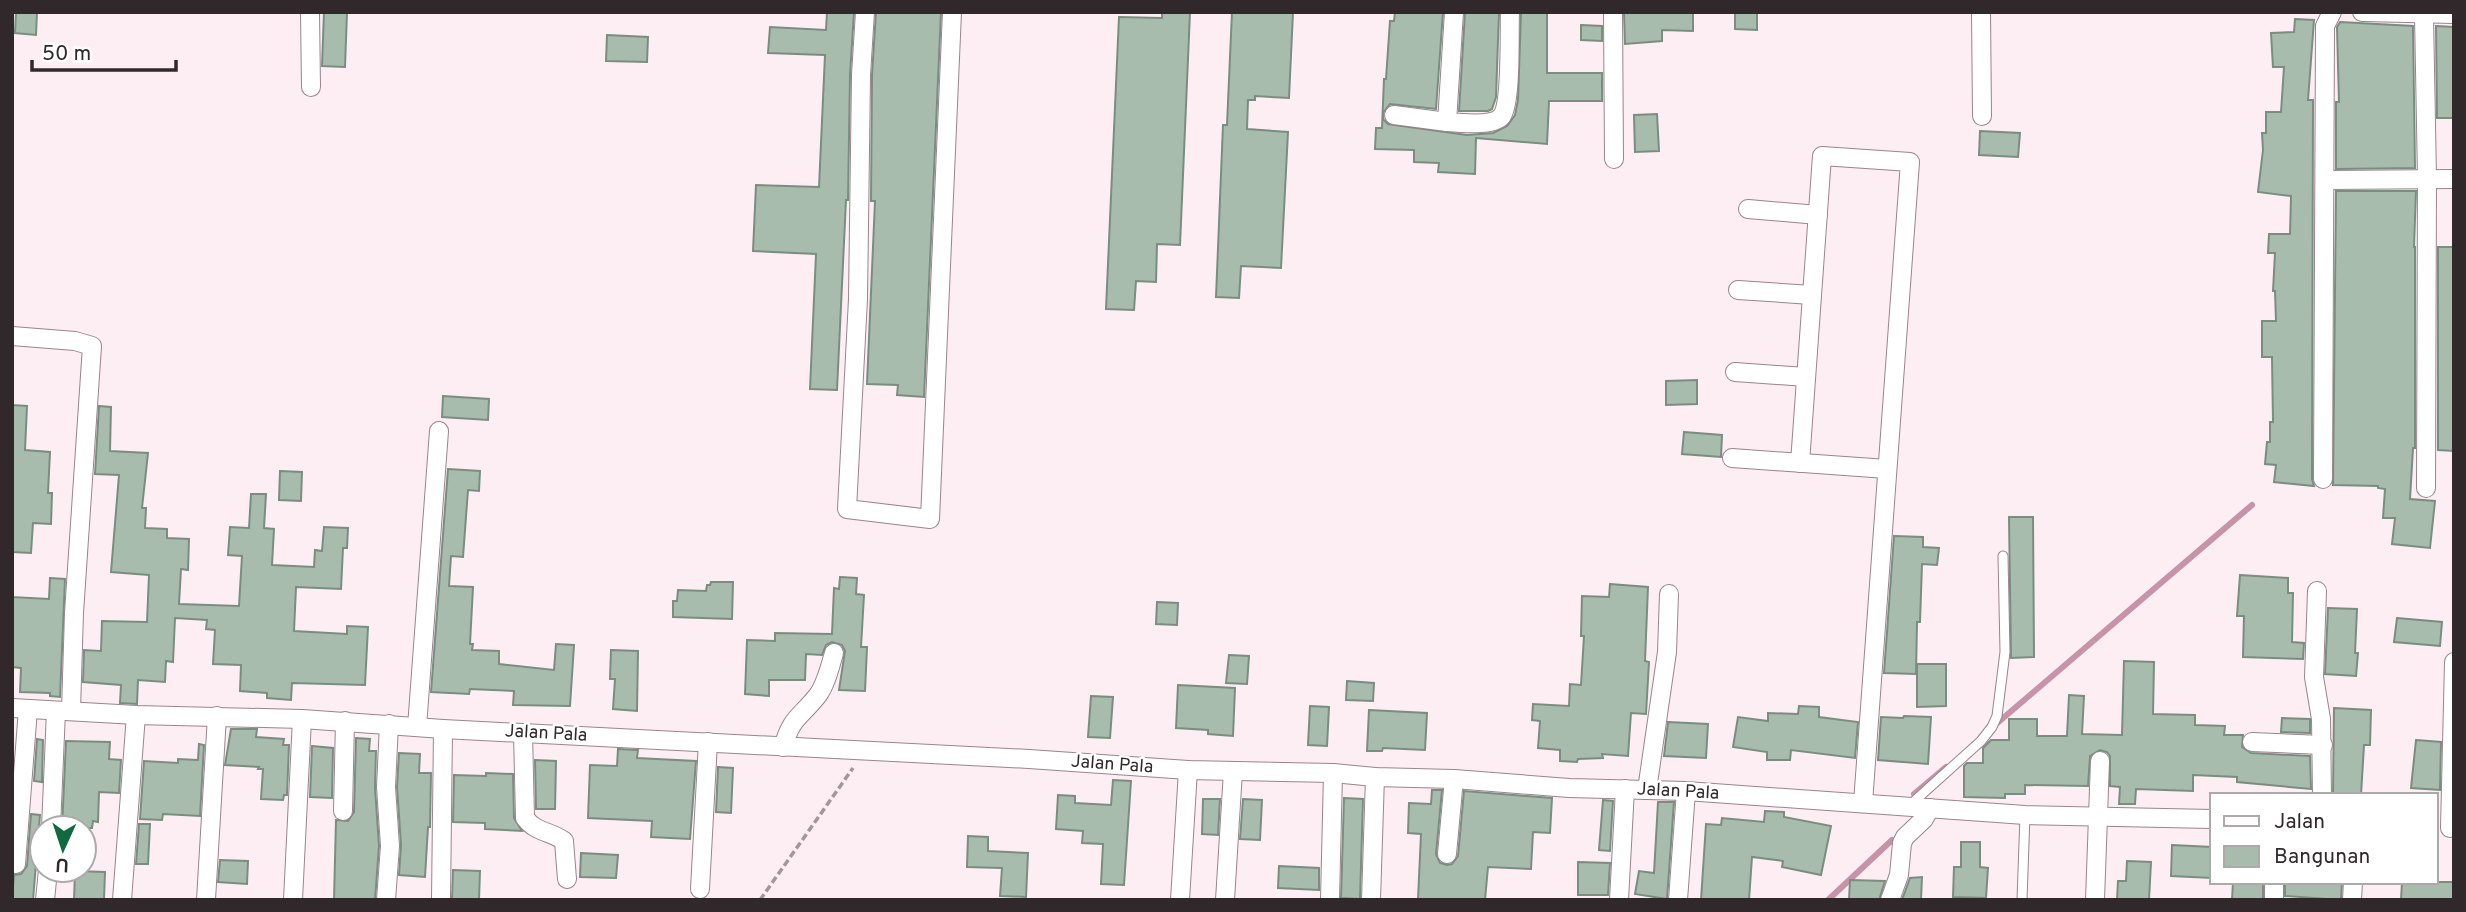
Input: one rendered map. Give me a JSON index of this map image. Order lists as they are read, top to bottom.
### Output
{
  "streets": {
    "street": ["Jalan Pala"]
  },
  "legend": ["Jalan", "Bangunan"],
  "scale_bar": "50 m",
  "north": "bottom"
}
